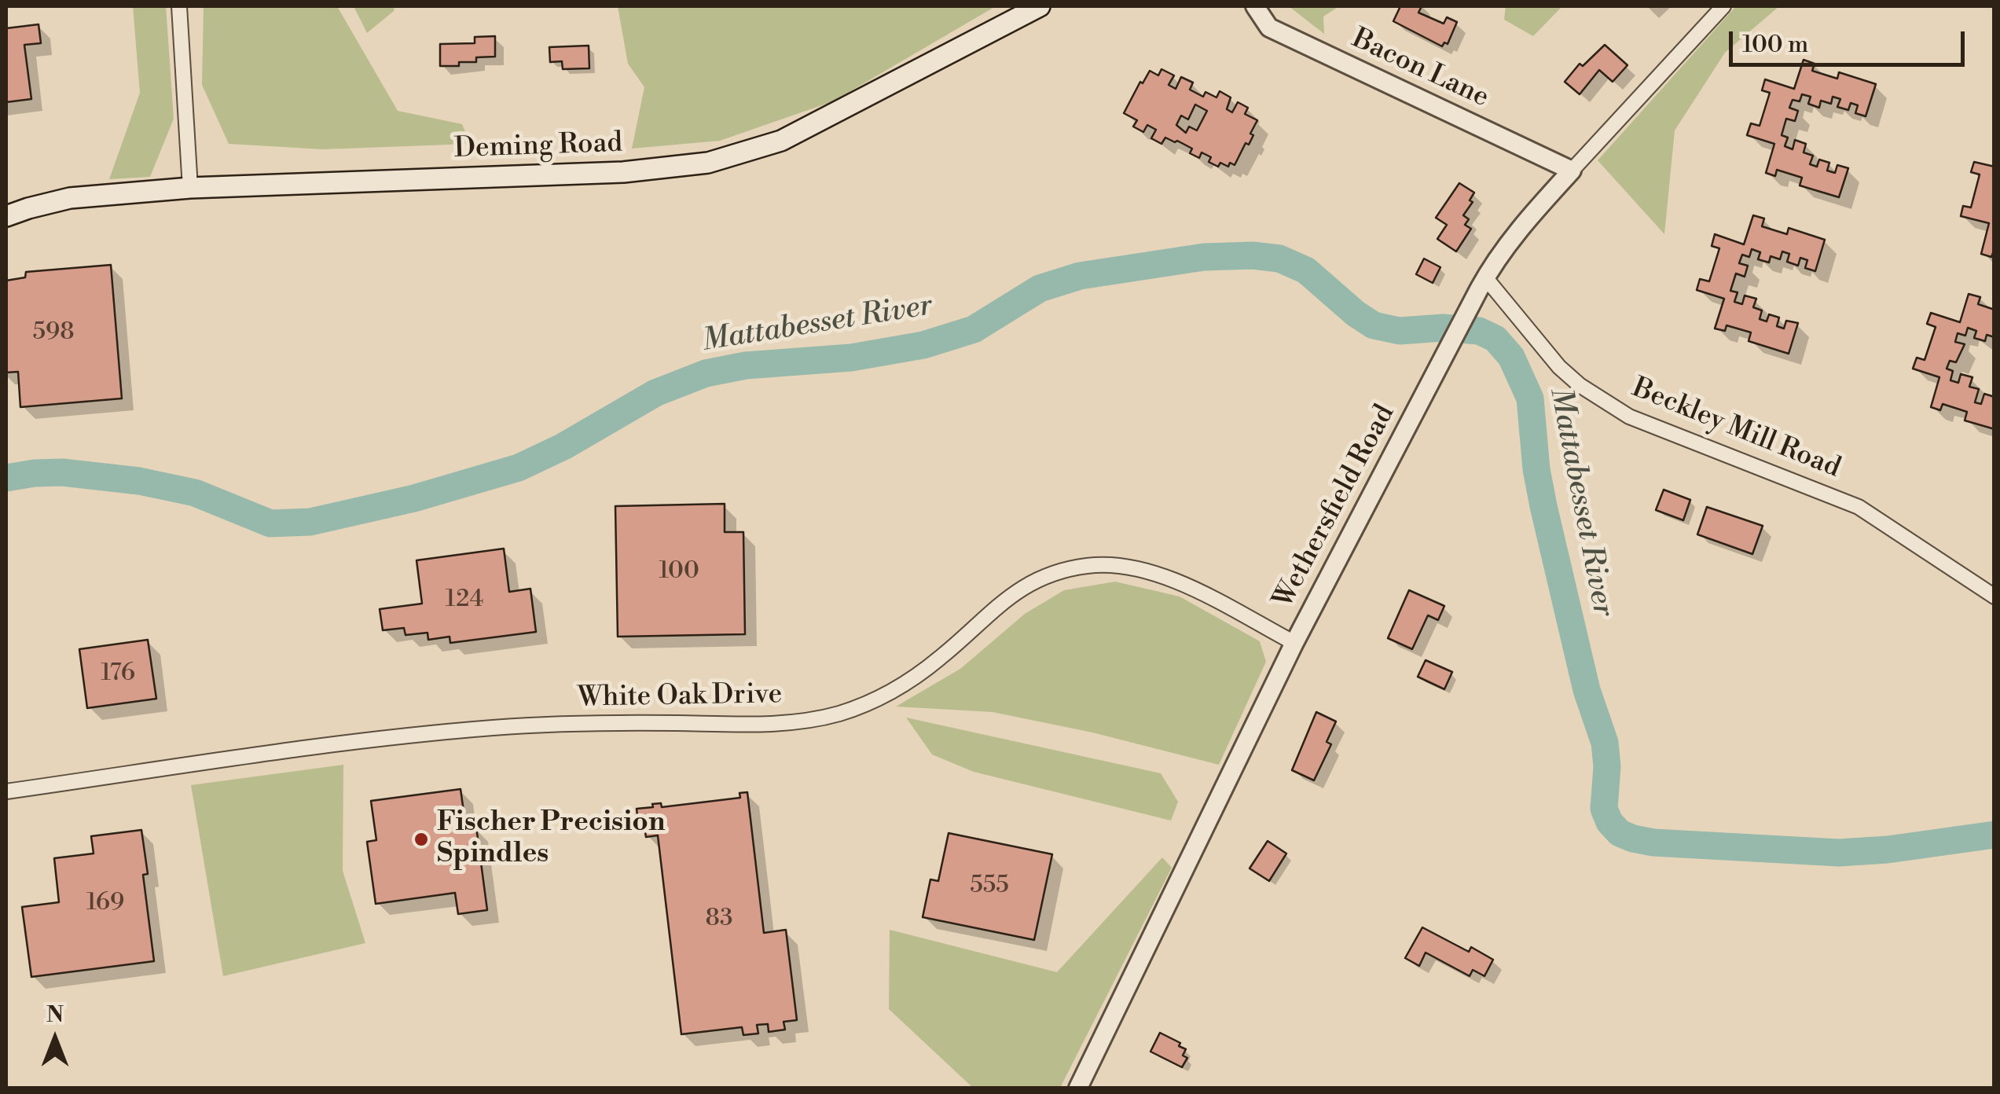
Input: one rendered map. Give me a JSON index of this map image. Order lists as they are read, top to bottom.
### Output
{
  "streets": {
    "main road": ["Deming Road"],
    "street": [
      "Bacon Lane",
      "Beckley Mill Road",
      "Wethersfield Road",
      "White Oak Drive"
    ]
  },
  "crossings": [
    ["Bacon Lane", "Wethersfield Road"],
    ["Beckley Mill Road", "Wethersfield Road"],
    ["Wethersfield Road", "White Oak Drive"]
  ],
  "water": ["Mattabesset River"],
  "places": ["Fischer Precision Spindles"],
  "house_numbers": [
    "598",
    "100",
    "124",
    "176",
    "555",
    "169",
    "83"
  ],
  "scale_bar": "100 m",
  "north": "top"
}
